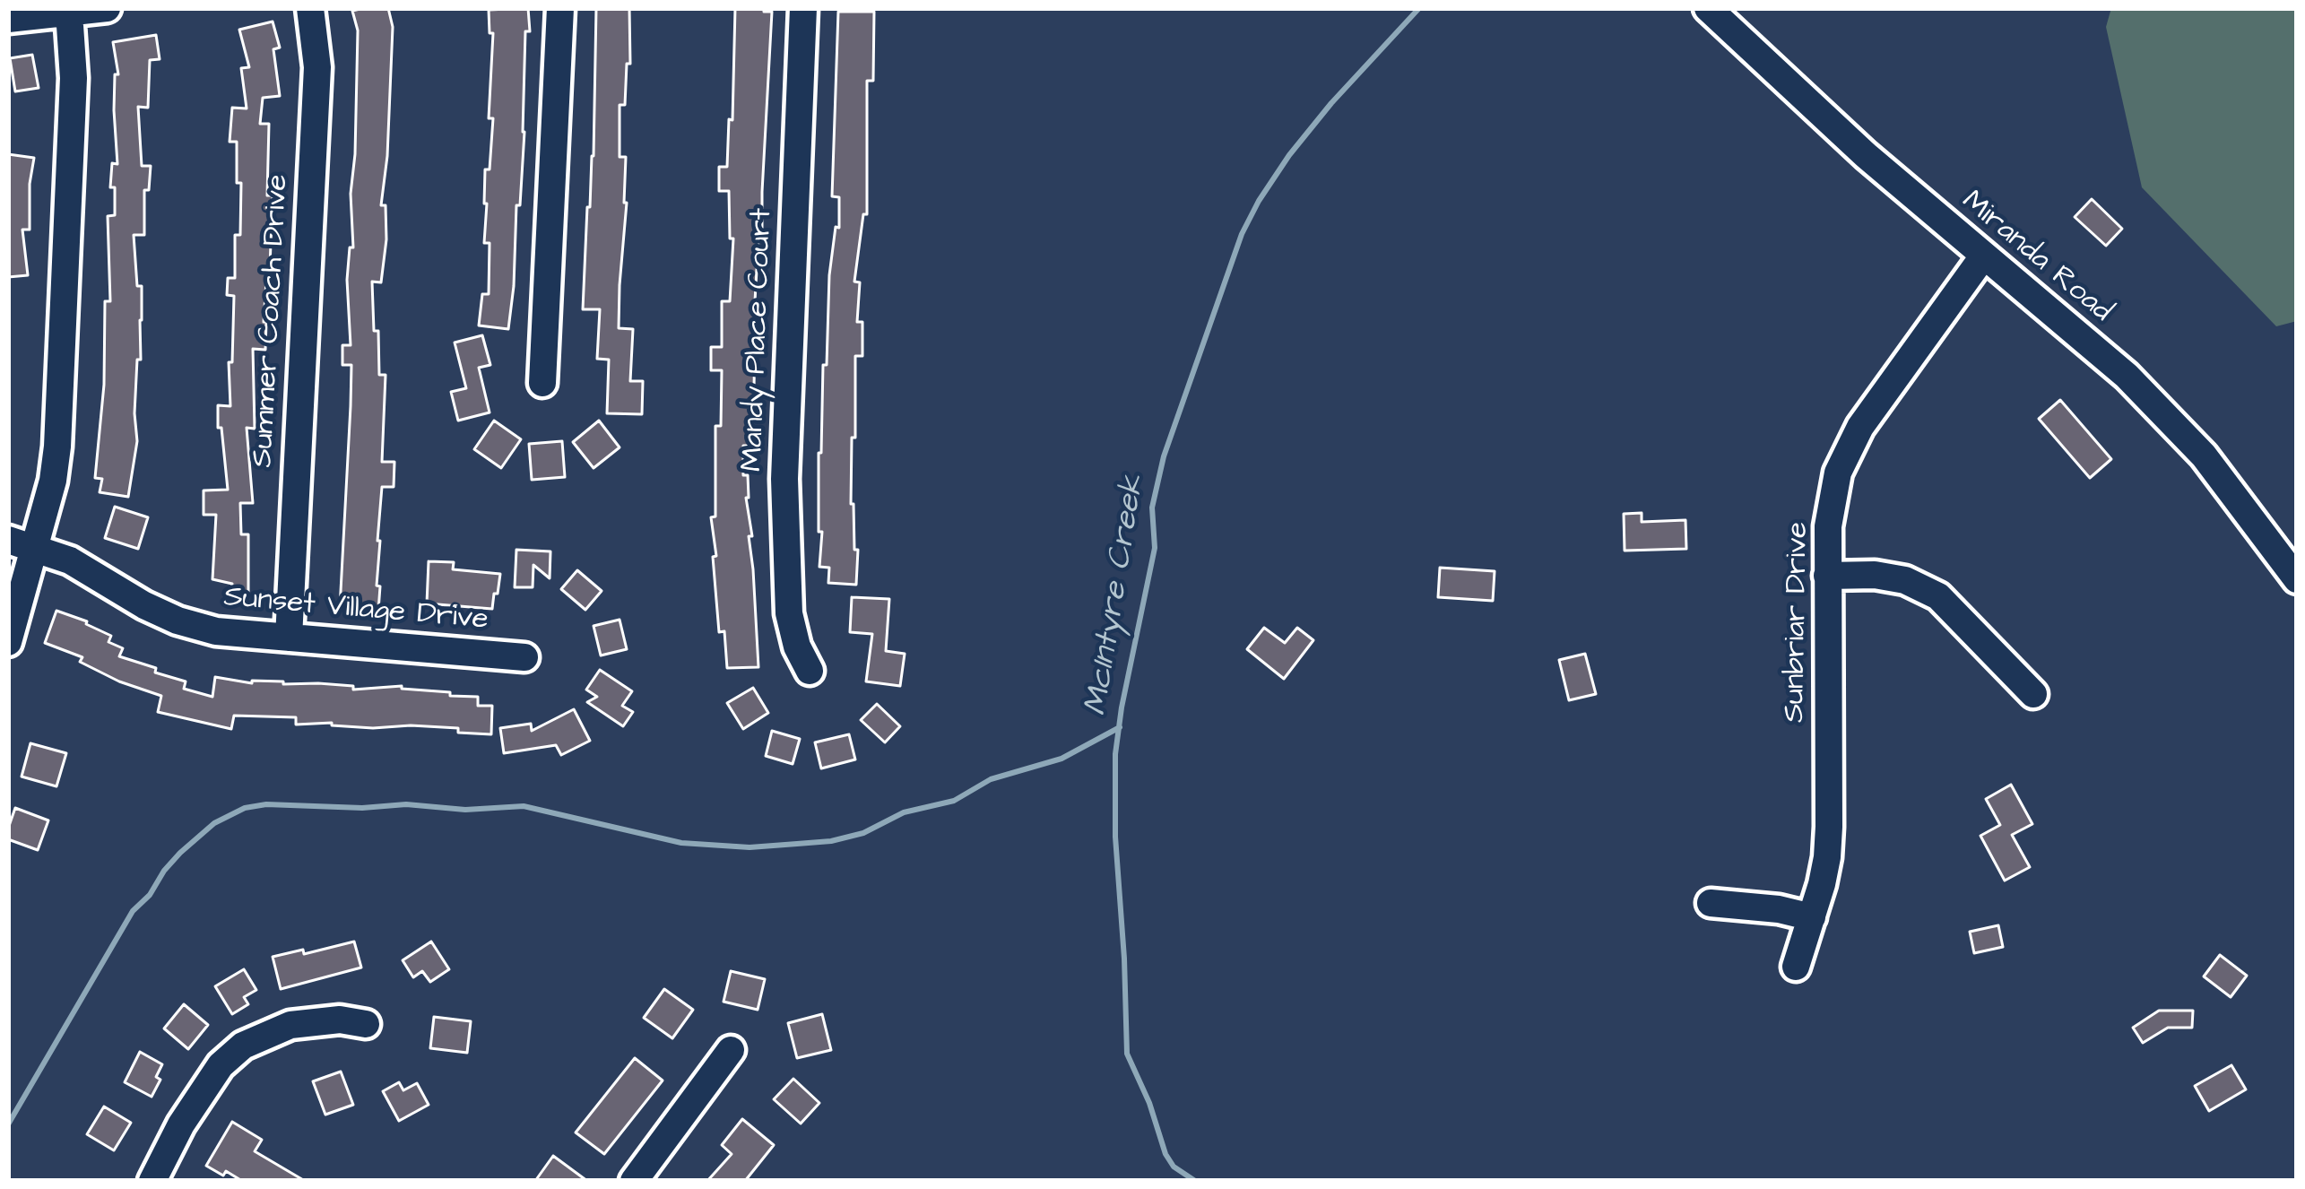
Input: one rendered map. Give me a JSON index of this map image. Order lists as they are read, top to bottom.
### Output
{
  "streets": {
    "street": [
      "Miranda Road",
      "Summer Coach Drive",
      "Mandy Place Court",
      "Sunset Village Drive",
      "Sunbriar Drive"
    ]
  },
  "crossings": [
    ["Miranda Road", "Sunbriar Drive"],
    ["Summer Coach Drive", "Sunset Village Drive"]
  ],
  "water": ["McIntyre Creek"]
}
